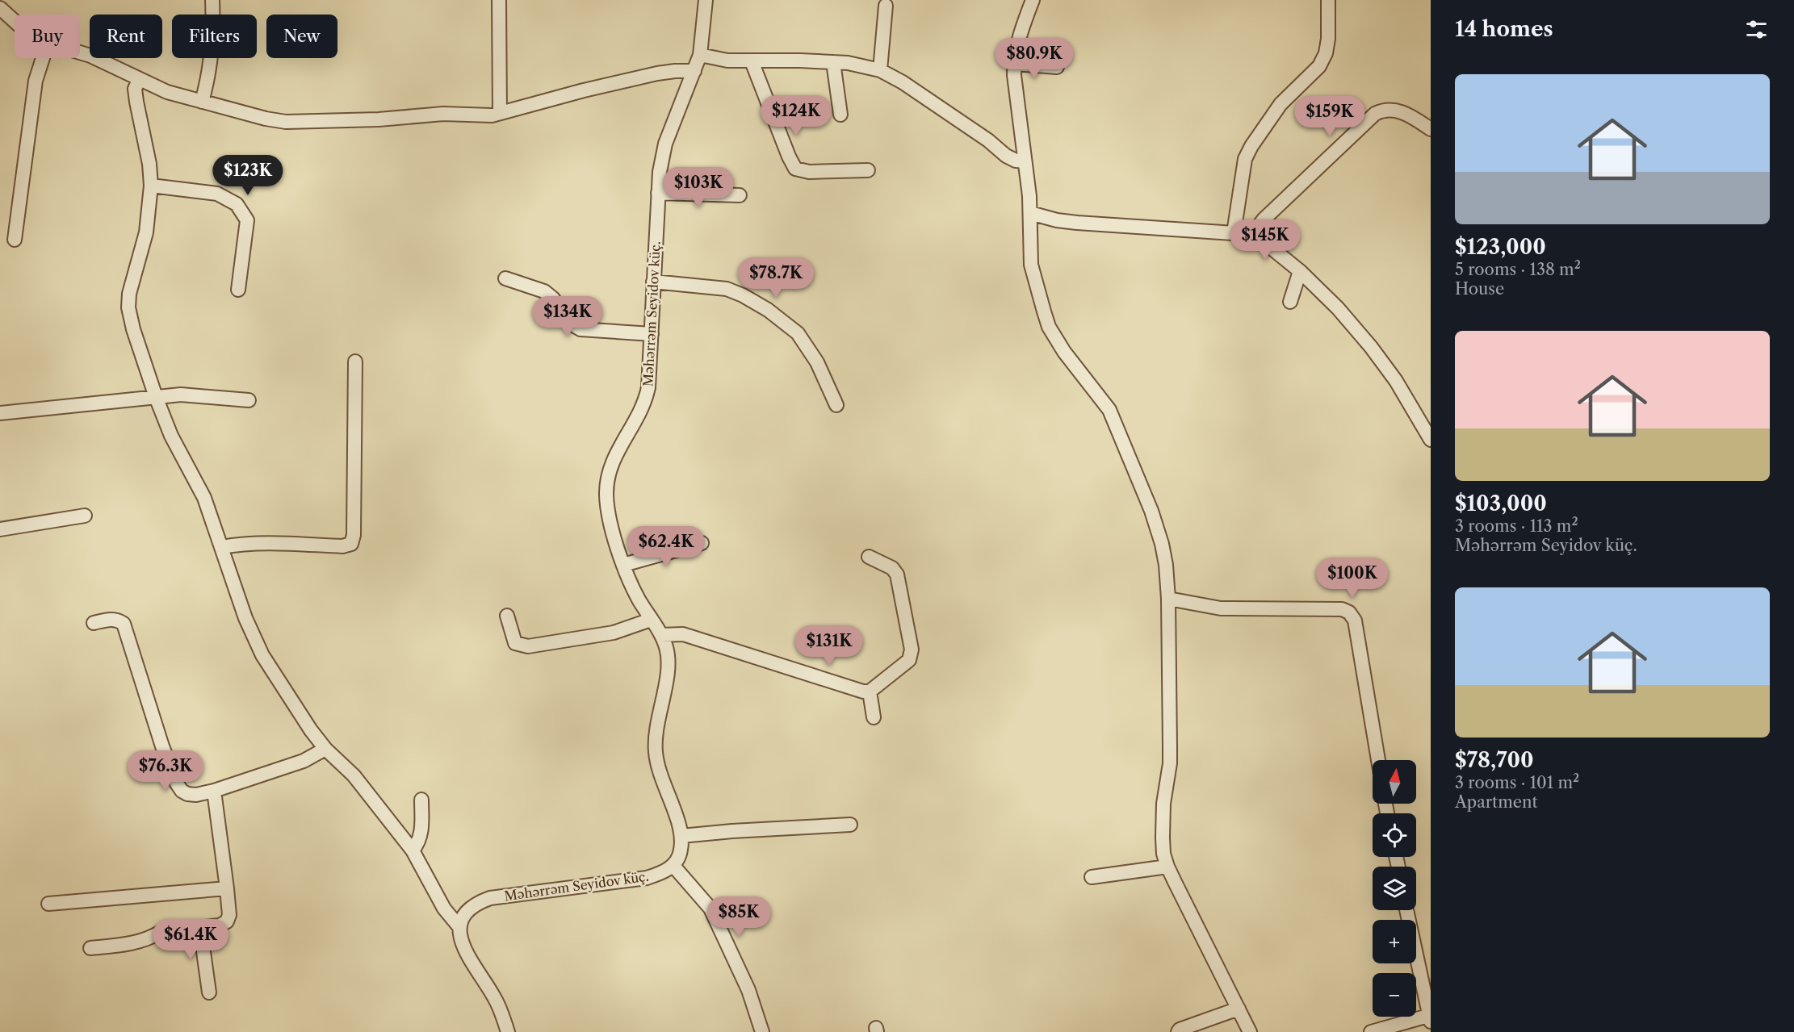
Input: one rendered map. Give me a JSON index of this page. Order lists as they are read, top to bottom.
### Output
{
  "streets": {
    "street": ["Məhərrəm Seyidov küç."]
  },
  "north": "top",
  "page": {
    "heading": "14 homes",
    "chip": [
      "Buy",
      "Rent",
      "Filters",
      "New"
    ],
    "price": [
      "$80.9K",
      "$124K",
      "$159K",
      "$123K",
      "$103K",
      "$145K",
      "$78.7K",
      "$134K",
      "$62.4K",
      "$100K",
      "$131K",
      "$76.3K",
      "$85K",
      "$61.4K"
    ],
    "list": [
      {
        "name": "$123,000",
        "note": "5 rooms · 138 m² · House"
      },
      {
        "name": "$103,000",
        "note": "3 rooms · 113 m² · Məhərrəm Seyidov küç."
      },
      {
        "name": "$78,700",
        "note": "3 rooms · 101 m² · Apartment"
      }
    ],
    "map_buttons": ["+", "−"]
  }
}
